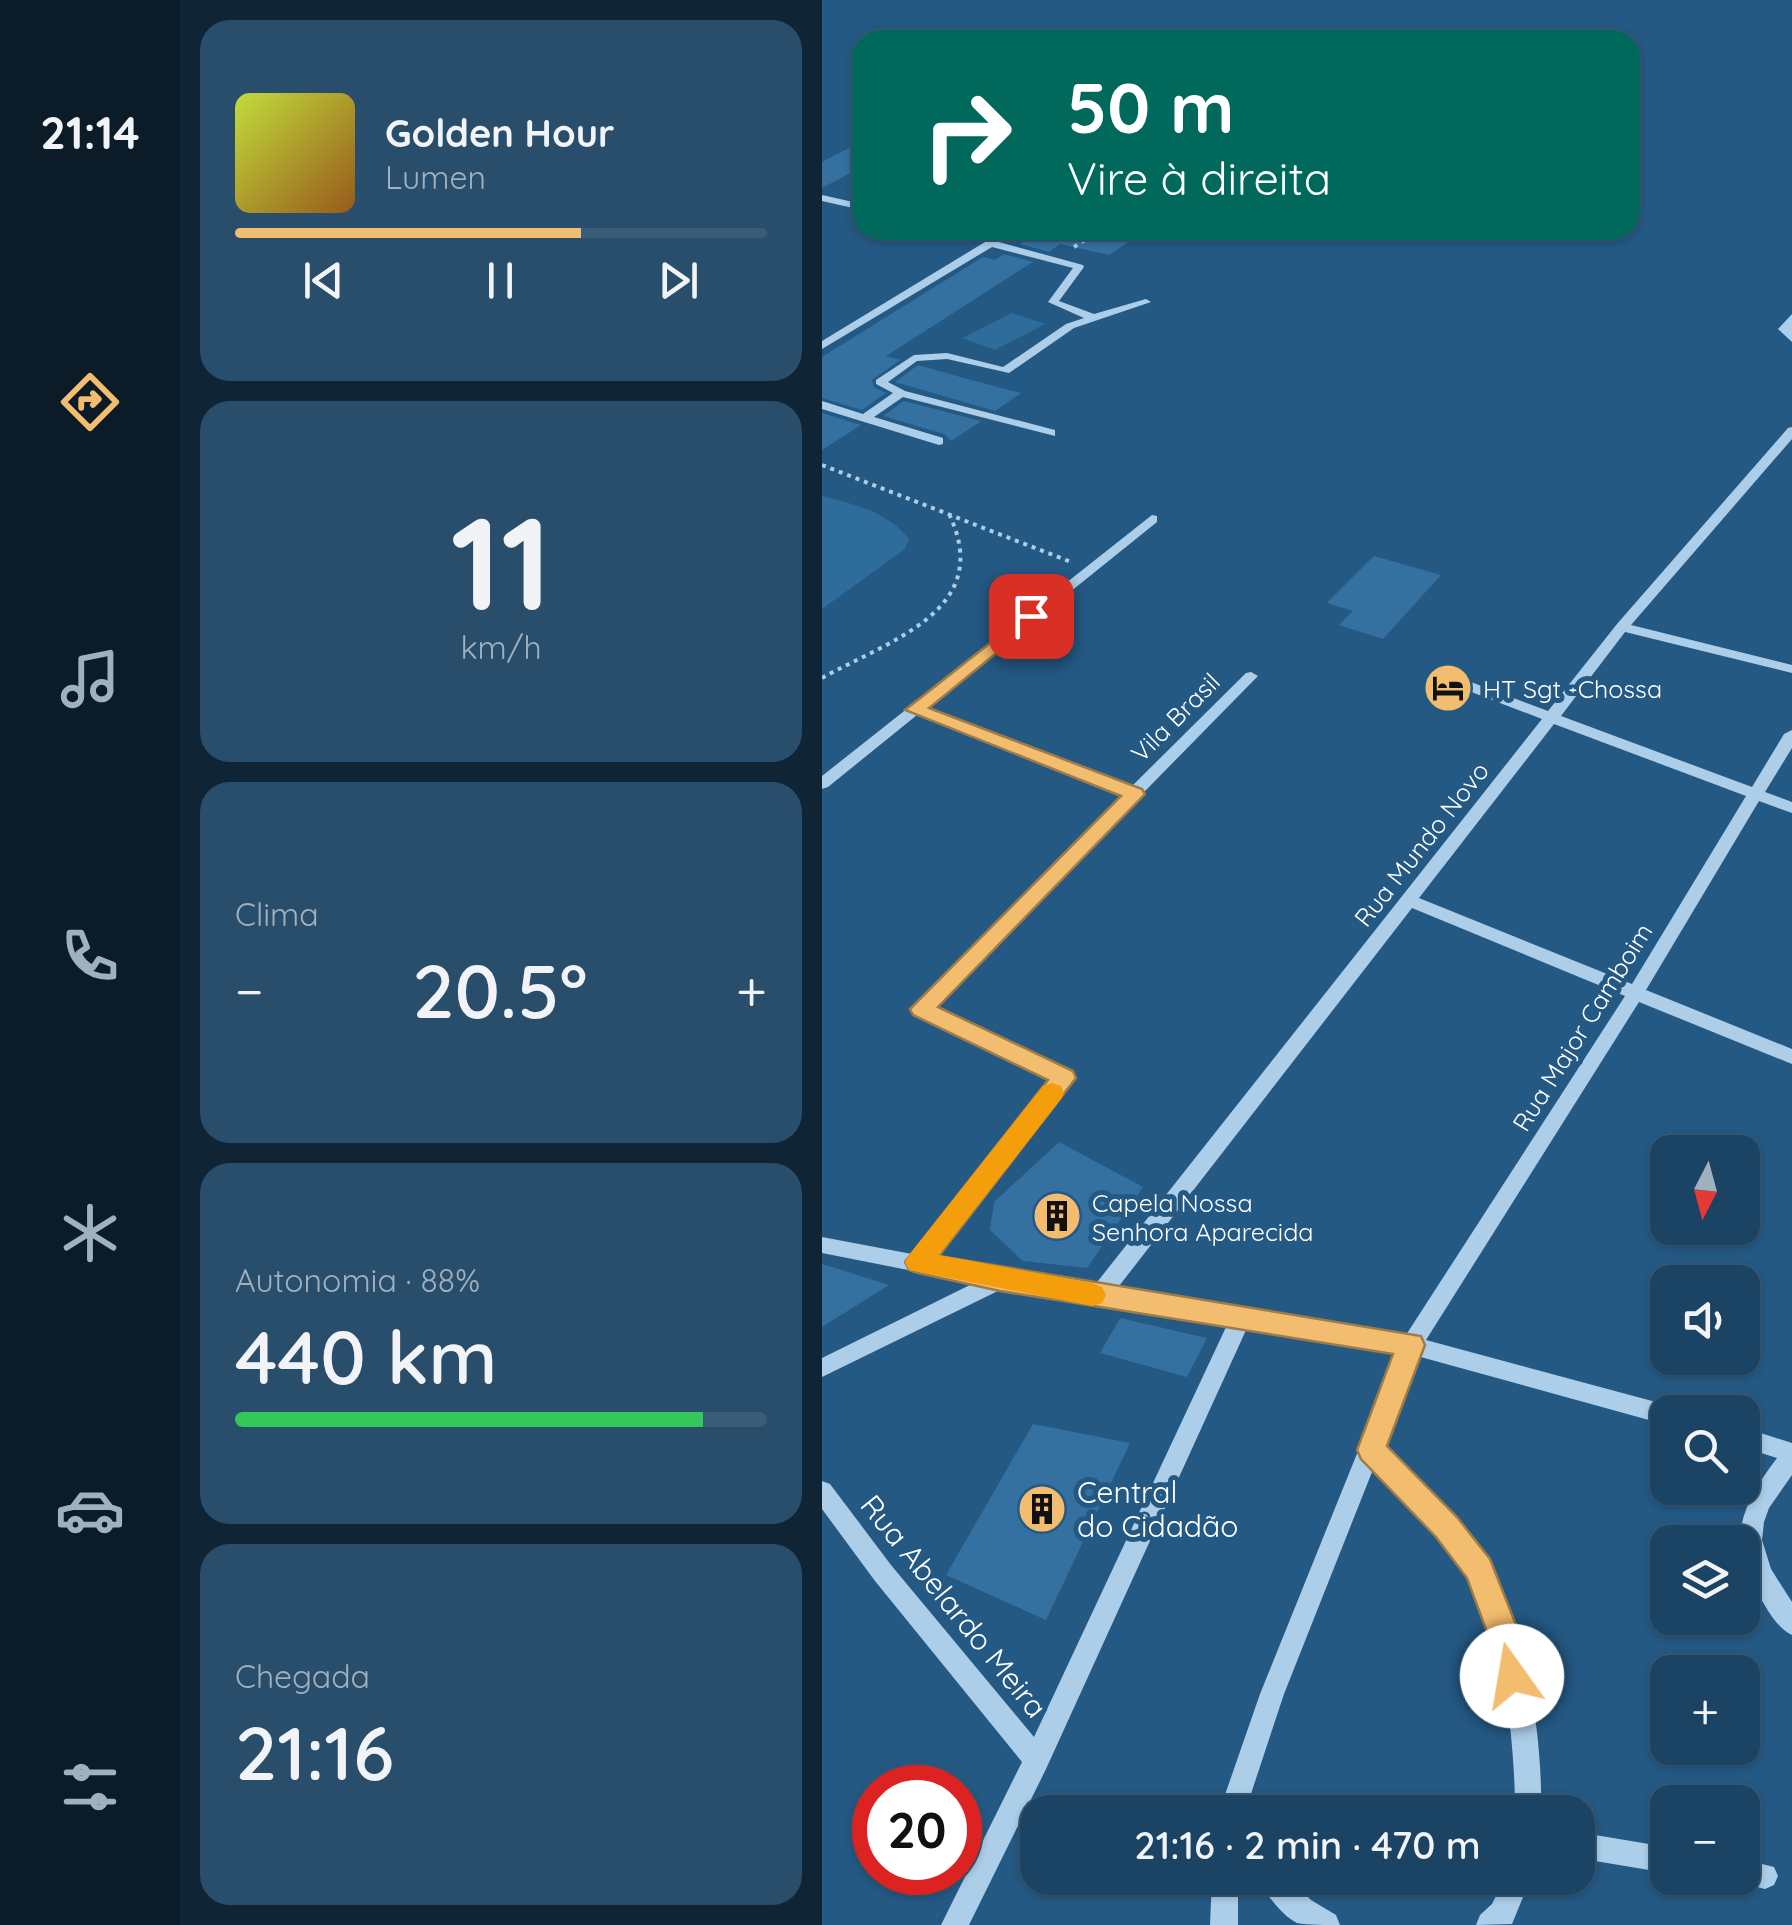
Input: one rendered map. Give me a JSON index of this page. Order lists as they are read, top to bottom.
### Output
{
  "streets": {
    "street": [
      "Vila Brasil",
      "Rua Mundo Novo",
      "Rua Major Camboim",
      "Rua Abelardo Meira"
    ]
  },
  "places": {
    "hotel": ["HT Sgt -Chossa"],
    "building": ["Capela Nossa Senhora Aparecida", "Central do Cidadão"]
  },
  "north": "bottom",
  "page": {
    "tabs": "21:14",
    "turn": ["50 m", "Vire à direita"],
    "song": ["Golden Hour", "Lumen"],
    "tile": [
      ["11", "km/h"],
      "Clima",
      ["Autonomia · 88%", "440 km"],
      ["Chegada", "21:16"]
    ],
    "heat": ["−", "20.5°", "+"],
    "map_buttons": ["+", "−"],
    "limit": "20",
    "trip": "21:16 · 2 min · 470 m"
  }
}
